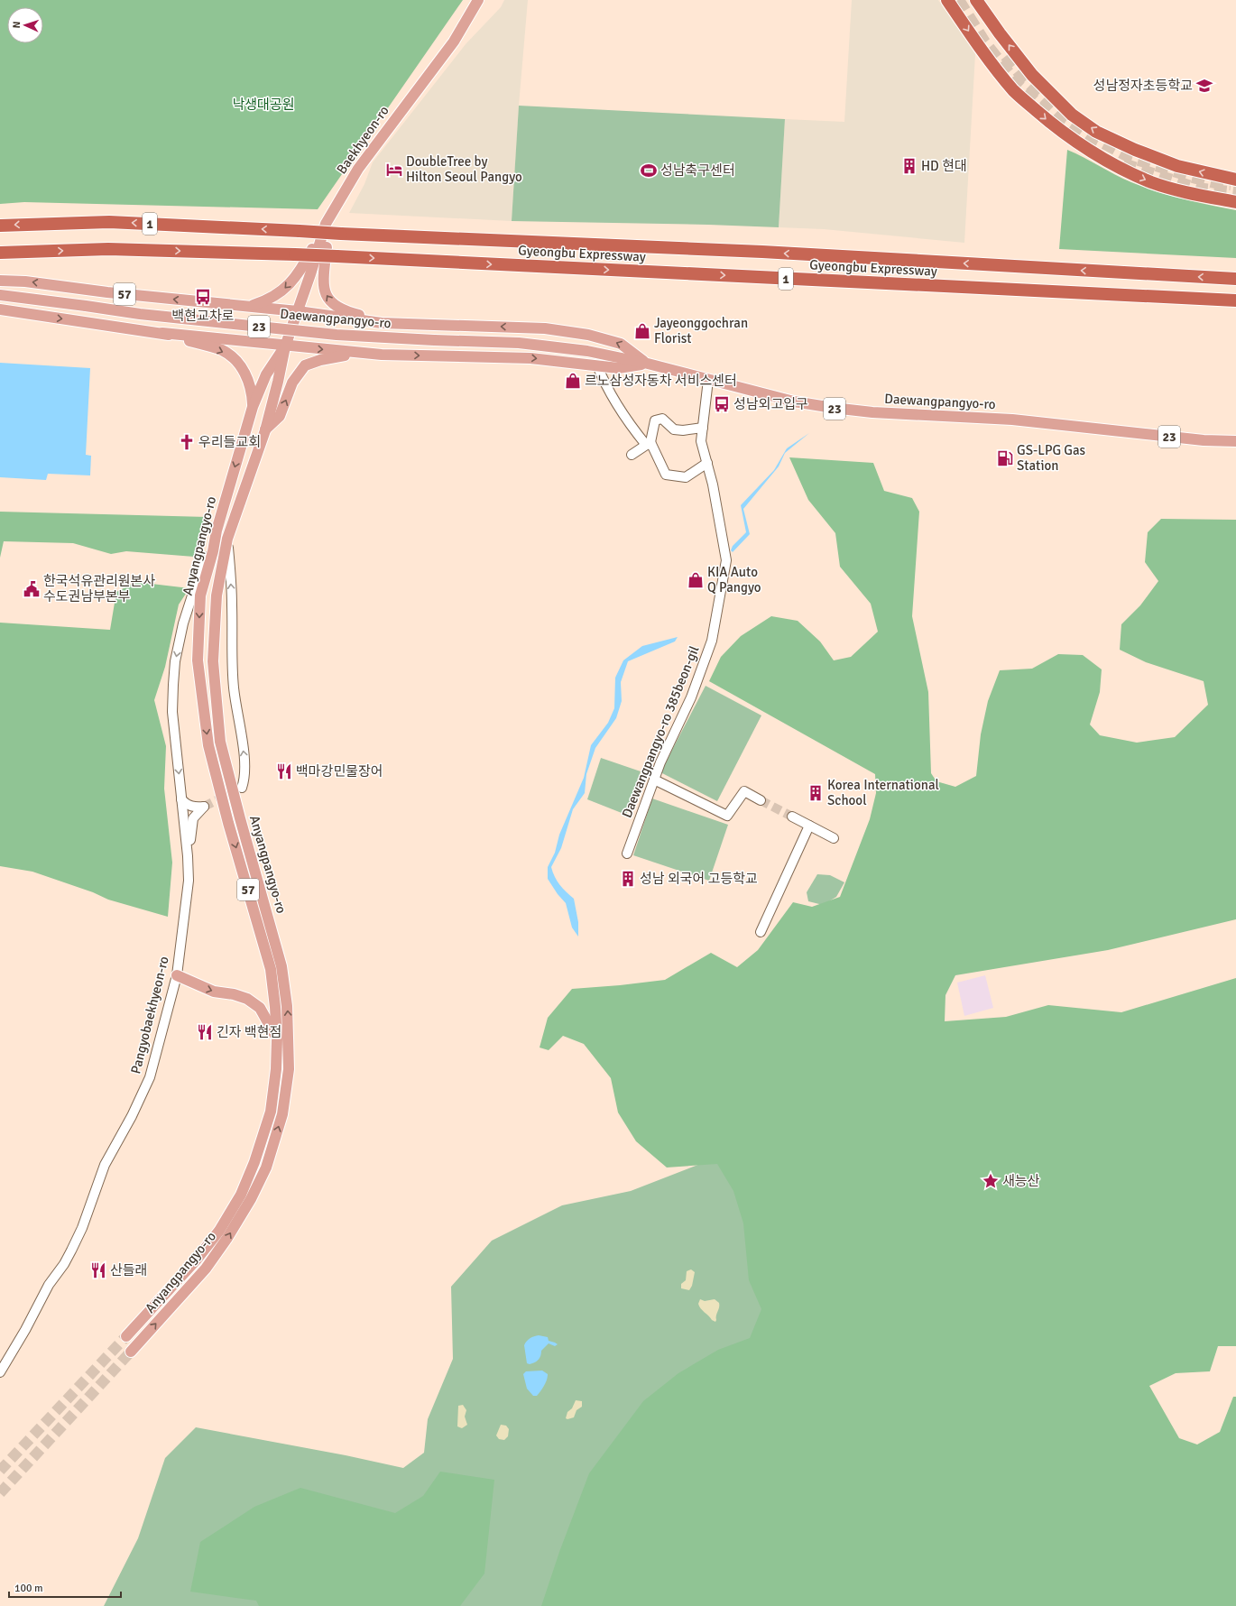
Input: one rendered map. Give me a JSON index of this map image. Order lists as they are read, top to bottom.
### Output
{
  "streets": {
    "highway": ["1", "Gyeongbu Expressway"],
    "main road": [
      "Baekhyeon-ro",
      "57",
      "Daewangpangyo-ro",
      "23",
      "Anyangpangyo-ro"
    ],
    "street": ["Daewangpangyo-ro 385beon-gil", "Pangyobaekhyeon-ro"]
  },
  "crossings": [
    ["Baekhyeon-ro", "Daewangpangyo-ro"],
    ["Baekhyeon-ro", "Anyangpangyo-ro"],
    ["57", "Daewangpangyo-ro"],
    ["57", "Anyangpangyo-ro"],
    ["Daewangpangyo-ro", "Anyangpangyo-ro"],
    ["Daewangpangyo-ro", "Daewangpangyo-ro 385beon-gil"],
    ["Anyangpangyo-ro", "Pangyobaekhyeon-ro"]
  ],
  "parks": ["낙생대공원"],
  "places": {
    "school or university": ["성남정자초등학교"],
    "building": ["HD 현대", "Korea International School", "성남 외국어 고등학교"],
    "hotel": ["DoubleTree by Hilton Seoul Pangyo"],
    "sports": ["성남축구센터"],
    "bus stop": ["백현교차로", "성남외고입구"],
    "shop": ["Jayeonggochran Florist", "르노삼성자동차 서비스센터", "KIA Auto Q Pangyo"],
    "church": ["우리들교회"],
    "fuel station": ["GS-LPG Gas Station"],
    "public building": ["한국석유관리원본사 수도권남부본부"],
    "restaurant": ["백마강민물장어", "긴자 백현점", "산들래"],
    "place": ["새능산"]
  },
  "scale_bar": "100 m",
  "north": "left"
}
